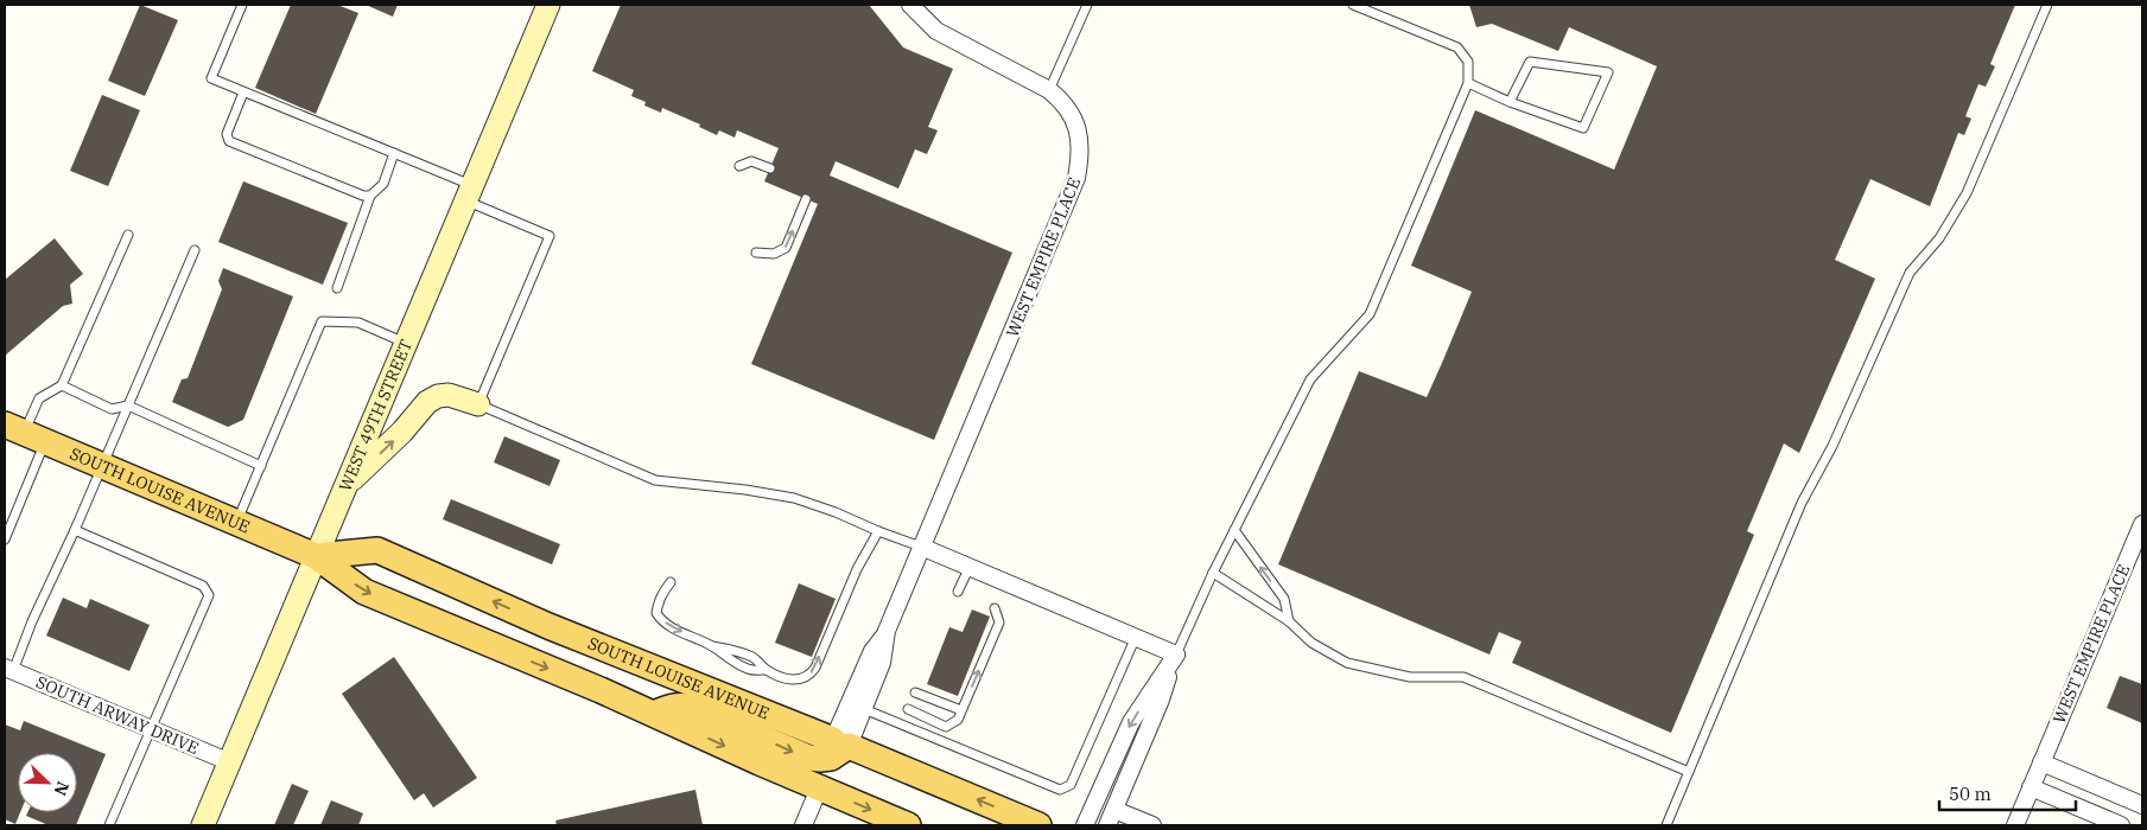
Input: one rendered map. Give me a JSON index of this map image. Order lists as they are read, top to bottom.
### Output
{
  "streets": {
    "main road": ["WEST 49TH STREET", "SOUTH LOUISE AVENUE"],
    "street": ["WEST EMPIRE PLACE", "SOUTH ARWAY DRIVE"]
  },
  "crossings": [
    ["WEST EMPIRE PLACE", "SOUTH LOUISE AVENUE"],
    ["WEST 49TH STREET", "SOUTH LOUISE AVENUE"],
    ["WEST 49TH STREET", "SOUTH ARWAY DRIVE"]
  ],
  "scale_bar": "50 m",
  "north": "bottom right"
}
